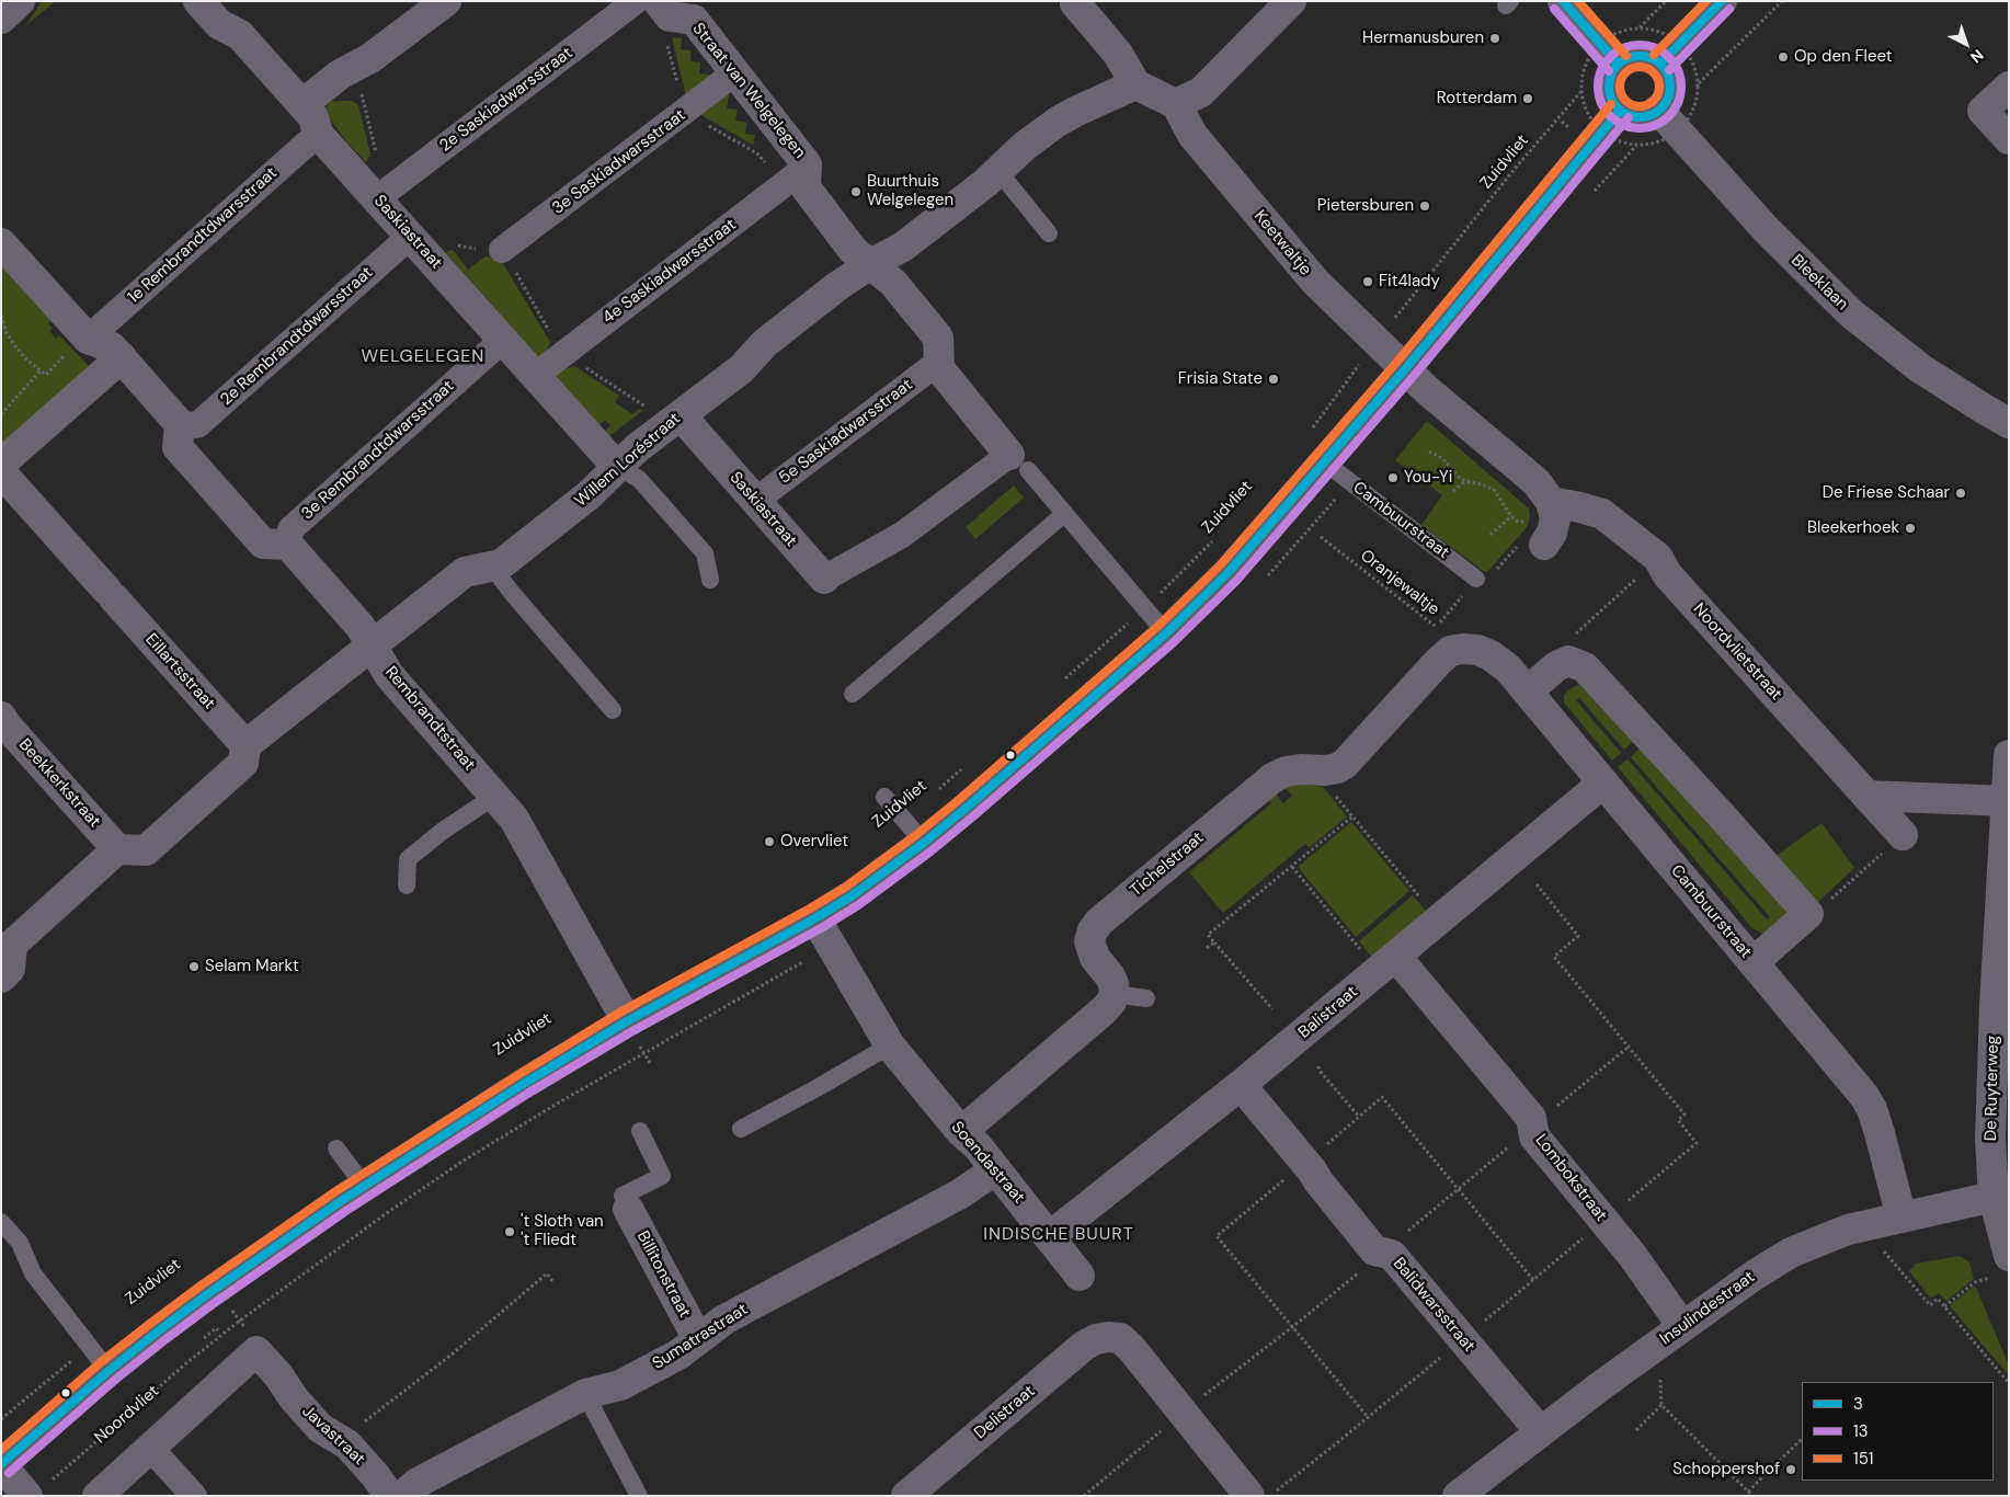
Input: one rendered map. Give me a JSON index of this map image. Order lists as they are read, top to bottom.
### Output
{
  "streets": {
    "street": [
      "Straat van Welgelegen",
      "2e Saskiadwarsstraat",
      "3e Saskiadwarsstraat",
      "Saskiastraat",
      "1e Rembrandtdwarsstraat",
      "Keetwaltje",
      "4e Saskiadwarsstraat",
      "Bleeklaan",
      "2e Rembrandtdwarsstraat",
      "5e Saskiadwarsstraat",
      "3e Rembrandtdwarsstraat",
      "Willem Loréstraat",
      "Cambuurstraat",
      "Noordvlietstraat",
      "Eillartsstraat",
      "Rembrandtstraat",
      "Beekkerkstraat",
      "Tichelstraat",
      "Balistraat",
      "De Ruyterweg",
      "Soendastraat",
      "Lombokstraat",
      "Billitonstraat",
      "Balidwarsstraat",
      "Insulindestraat",
      "Sumatrastraat",
      "Delistraat",
      "Javastraat"
    ],
    "path": ["Zuidvliet", "Oranjewaltje", "Noordvliet"]
  },
  "crossings": [
    ["Straat van Welgelegen", "3e Saskiadwarsstraat"],
    ["Straat van Welgelegen", "4e Saskiadwarsstraat"],
    ["Straat van Welgelegen", "5e Saskiadwarsstraat"],
    ["Straat van Welgelegen", "Willem Loréstraat"],
    ["2e Saskiadwarsstraat", "Saskiastraat"],
    ["Zuidvliet", "Keetwaltje"],
    ["Saskiastraat", "1e Rembrandtdwarsstraat"],
    ["Saskiastraat", "4e Saskiadwarsstraat"],
    ["Saskiastraat", "2e Rembrandtdwarsstraat"],
    ["Saskiastraat", "5e Saskiadwarsstraat"],
    ["Saskiastraat", "3e Rembrandtdwarsstraat"],
    ["Saskiastraat", "Willem Loréstraat"],
    ["3e Rembrandtdwarsstraat", "Rembrandtstraat"],
    ["Willem Loréstraat", "Eillartsstraat"],
    ["Willem Loréstraat", "Rembrandtstraat"],
    ["Willem Loréstraat", "Beekkerkstraat"],
    ["Cambuurstraat", "Oranjewaltje"],
    ["Cambuurstraat", "Balistraat"],
    ["Cambuurstraat", "Insulindestraat"],
    ["Balistraat", "Soendastraat"],
    ["Balistraat", "Lombokstraat"],
    ["Balistraat", "Balidwarsstraat"],
    ["De Ruyterweg", "Insulindestraat"],
    ["Soendastraat", "Sumatrastraat"],
    ["Lombokstraat", "Insulindestraat"],
    ["Billitonstraat", "Sumatrastraat"],
    ["Balidwarsstraat", "Insulindestraat"]
  ],
  "districts": ["WELGELEGEN", "INDISCHE BUURT"],
  "places": [
    "Hermanusburen",
    "Op den Fleet",
    "Rotterdam",
    "Buurthuis Welgelegen",
    "Pietersburen",
    "Fit4lady",
    "Frisia State",
    "You-Yi",
    "De Friese Schaar",
    "Bleekerhoek",
    "Overvliet",
    "Selam Markt",
    "'t Sloth van 't Fliedt",
    "Schoppershof"
  ],
  "lines": ["transit line 3", "transit line 151", "transit line 13"],
  "legend": ["3", "13", "151"],
  "north": "bottom right"
}
